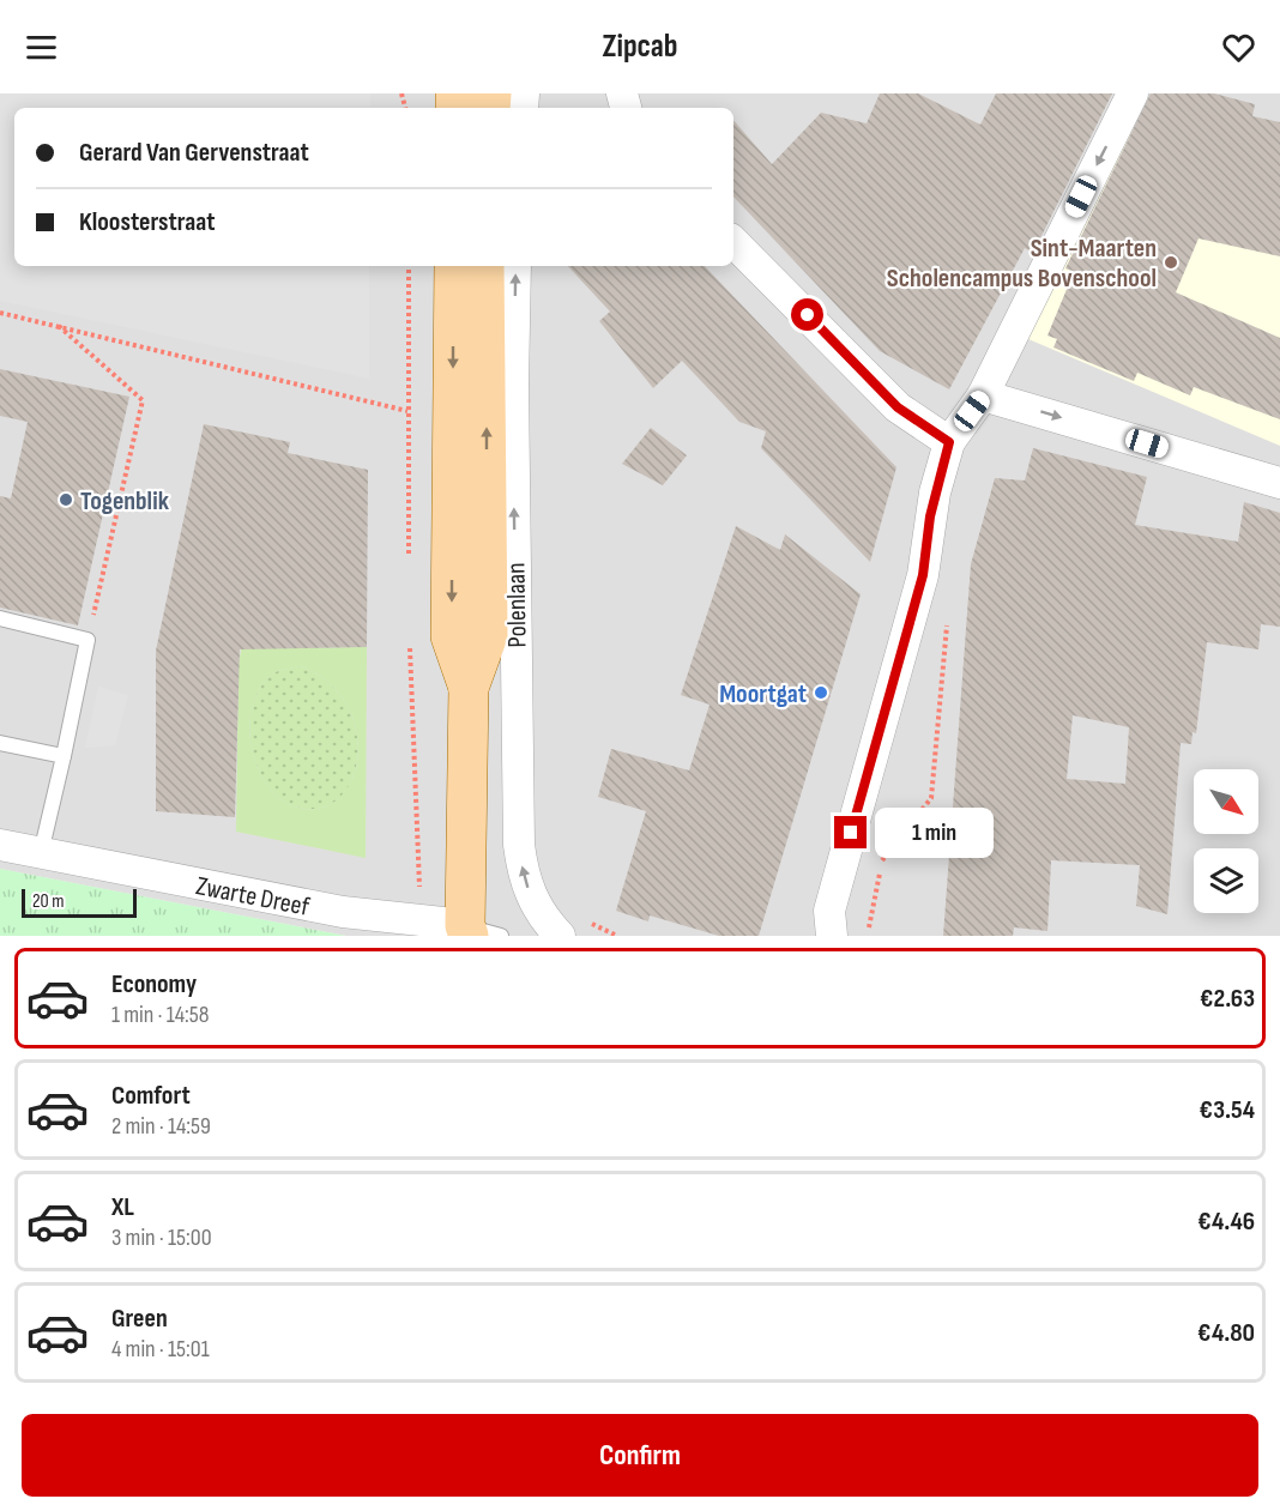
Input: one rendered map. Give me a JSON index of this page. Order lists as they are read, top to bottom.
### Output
{
  "streets": {
    "main road": ["Polenlaan"],
    "street": ["Zwarte Dreef"]
  },
  "crossings": [
    ["Polenlaan", "Zwarte Dreef"]
  ],
  "places": ["Sint-Maarten Scholencampus Bovenschool", "Togenblik", "Moortgat"],
  "scale_bar": "20 m",
  "north": "bottom right",
  "page": {
    "header": "Zipcab",
    "banner": ["Gerard Van Gervenstraat", "Kloosterstraat"],
    "bubble": "1 min",
    "scale": "20 m",
    "list": [
      {
        "name": "Economy",
        "note": "1 min · 14:58",
        "value": "€2.63"
      },
      {
        "name": "Comfort",
        "note": "2 min · 14:59",
        "value": "€3.54"
      },
      {
        "name": "XL",
        "note": "3 min · 15:00",
        "value": "€4.46"
      },
      {
        "name": "Green",
        "note": "4 min · 15:01",
        "value": "€4.80"
      }
    ],
    "buttons": "Confirm"
  }
}
